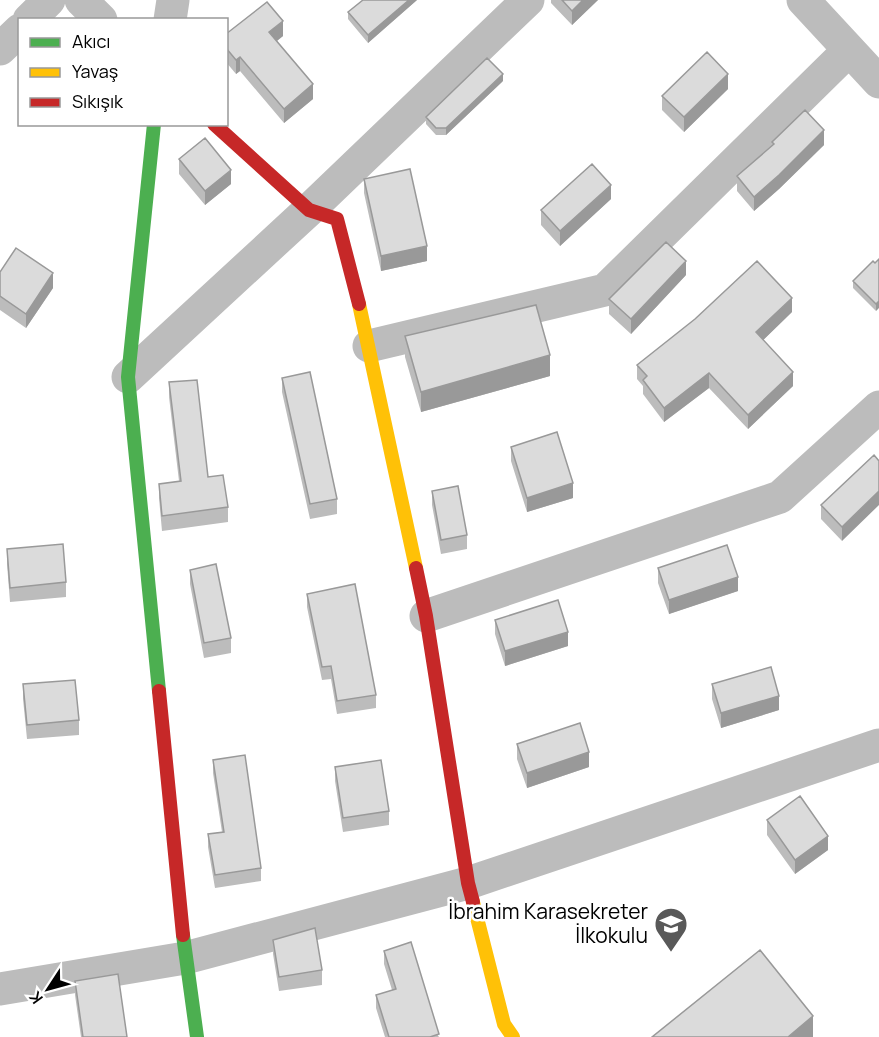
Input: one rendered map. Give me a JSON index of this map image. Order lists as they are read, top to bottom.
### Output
{
  "places": {
    "school or university": ["İbrahim Karasekreter İlkokulu"]
  },
  "legend": ["Akıcı", "Yavaş", "Sıkışık"],
  "north": "bottom left"
}
